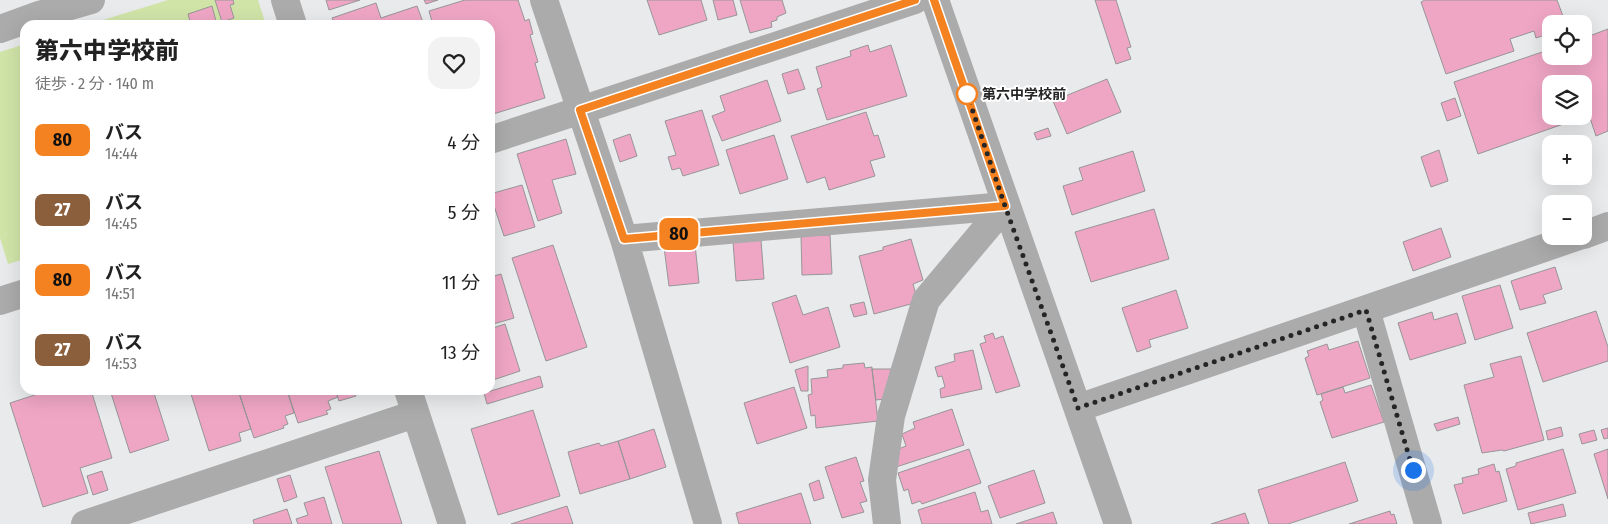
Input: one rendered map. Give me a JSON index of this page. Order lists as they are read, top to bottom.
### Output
{
  "places": ["第六中学校前"],
  "lines": ["bus line 80"],
  "page": {
    "on_map": "80",
    "map_buttons": ["+", "−"],
    "heading": ["第六中学校前", "徒歩 · 2 分 · 140 m"],
    "list": [
      {
        "mark": "80",
        "name": "バス",
        "note": "14:44",
        "value": "4 分"
      },
      {
        "mark": "27",
        "name": "バス",
        "note": "14:45",
        "value": "5 分"
      },
      {
        "mark": "80",
        "name": "バス",
        "note": "14:51",
        "value": "11 分"
      },
      {
        "mark": "27",
        "name": "バス",
        "note": "14:53",
        "value": "13 分"
      }
    ]
  }
}
